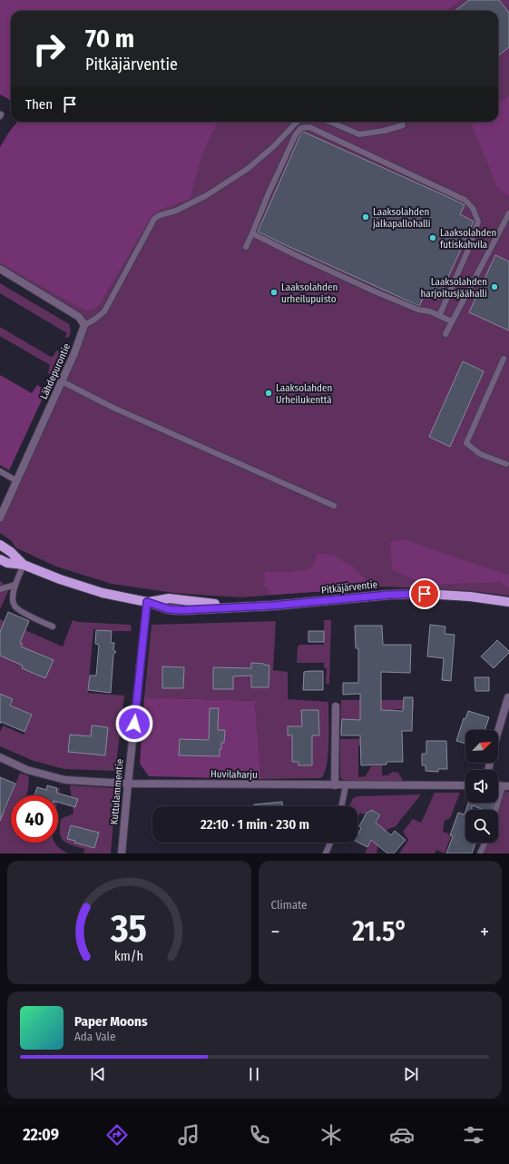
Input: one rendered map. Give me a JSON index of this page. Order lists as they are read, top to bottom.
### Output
{
  "streets": {
    "main road": ["Pitkäjärventie"],
    "street": ["Lähdepurontie", "Huvilaharju", "Kuttulammentie"]
  },
  "crossings": [
    ["Pitkäjärventie", "Kuttulammentie"],
    ["Huvilaharju", "Kuttulammentie"]
  ],
  "places": [
    "Laaksolahden jalkapallohalli",
    "Laaksolahden futiskahvila",
    "Laaksolahden harjoitusjäähalli",
    "Laaksolahden urheilupuisto",
    "Laaksolahden Urheilukenttä"
  ],
  "north": "top right",
  "page": {
    "turn": ["70 m", "Pitkäjärventie"],
    "then": "Then",
    "limit": "40",
    "trip": "22:10 · 1 min · 230 m",
    "tile": "Climate",
    "heat": ["−", "21.5°", "+"],
    "song": ["Paper Moons", "Ada Vale"],
    "tabs": "22:09",
    "gauge": ["35", "km/h"]
  }
}
